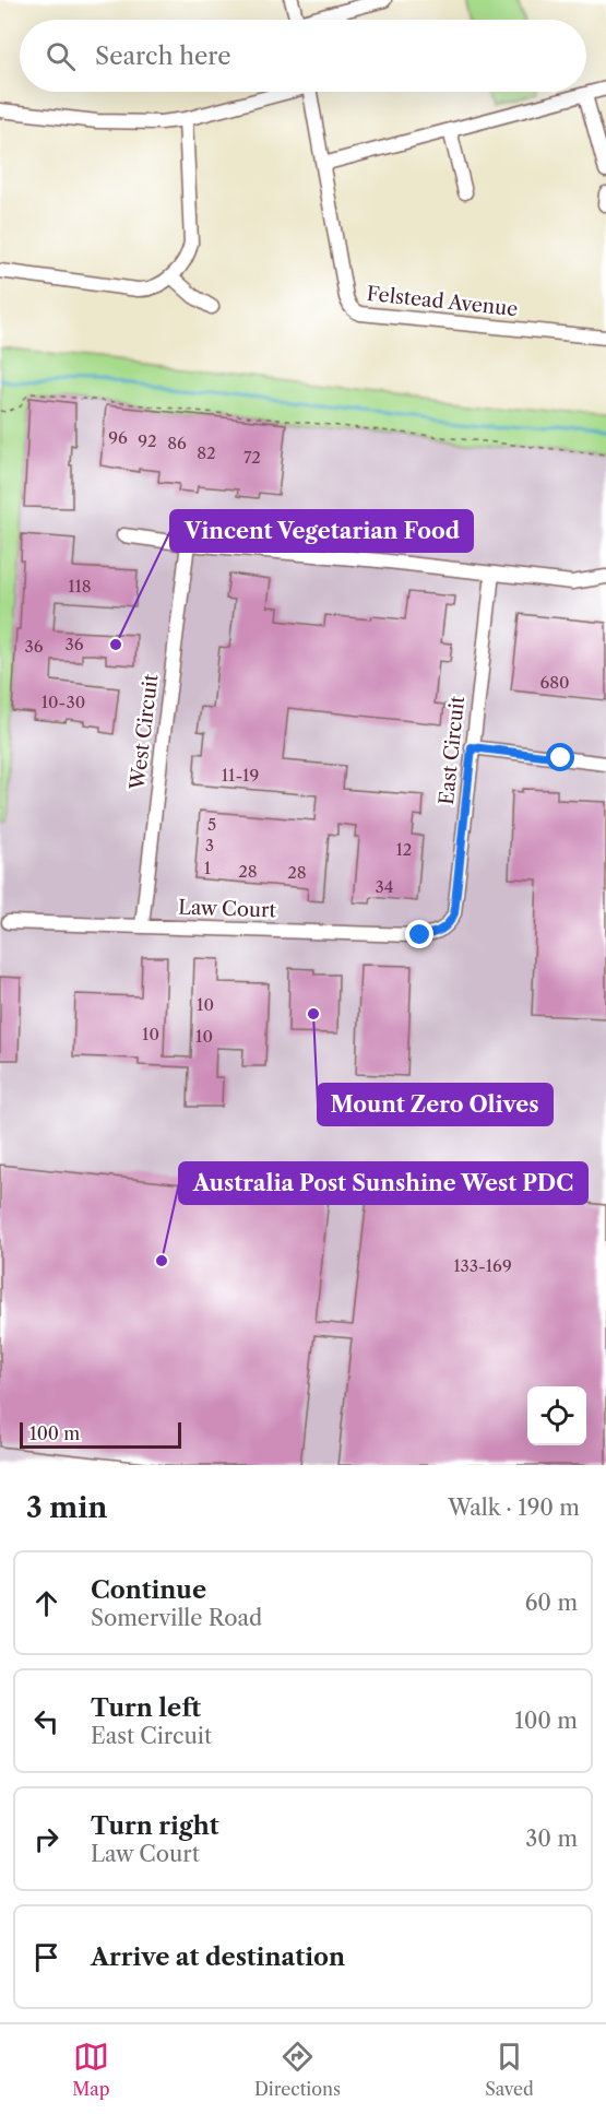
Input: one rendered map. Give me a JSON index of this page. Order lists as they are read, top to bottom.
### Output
{
  "streets": {
    "street": [
      "Felstead Avenue",
      "West Circuit",
      "East Circuit",
      "Law Court"
    ]
  },
  "crossings": [
    ["West Circuit", "Law Court"],
    ["East Circuit", "Law Court"]
  ],
  "places": ["Vincent Vegetarian Food", "Mount Zero Olives", "Australia Post Sunshine West PDC"],
  "house_numbers": [
    "96",
    "92",
    "86",
    "82",
    "72",
    "118",
    "36",
    "36",
    "680",
    "10-30",
    "11-19",
    "5",
    "3",
    "12",
    "1",
    "28",
    "28",
    "34",
    "10",
    "10",
    "10",
    "133-169"
  ],
  "scale_bar": "100 m",
  "page": {
    "search": "Search here",
    "scale": "100 m",
    "heading": ["3 min", "Walk · 190 m"],
    "list": [
      ["Continue", "Somerville Road", "60 m"],
      ["Turn left", "East Circuit", "100 m"],
      ["Turn right", "Law Court", "30 m"],
      "Arrive at destination"
    ],
    "nav": ["Map", "Directions", "Saved"]
  }
}
